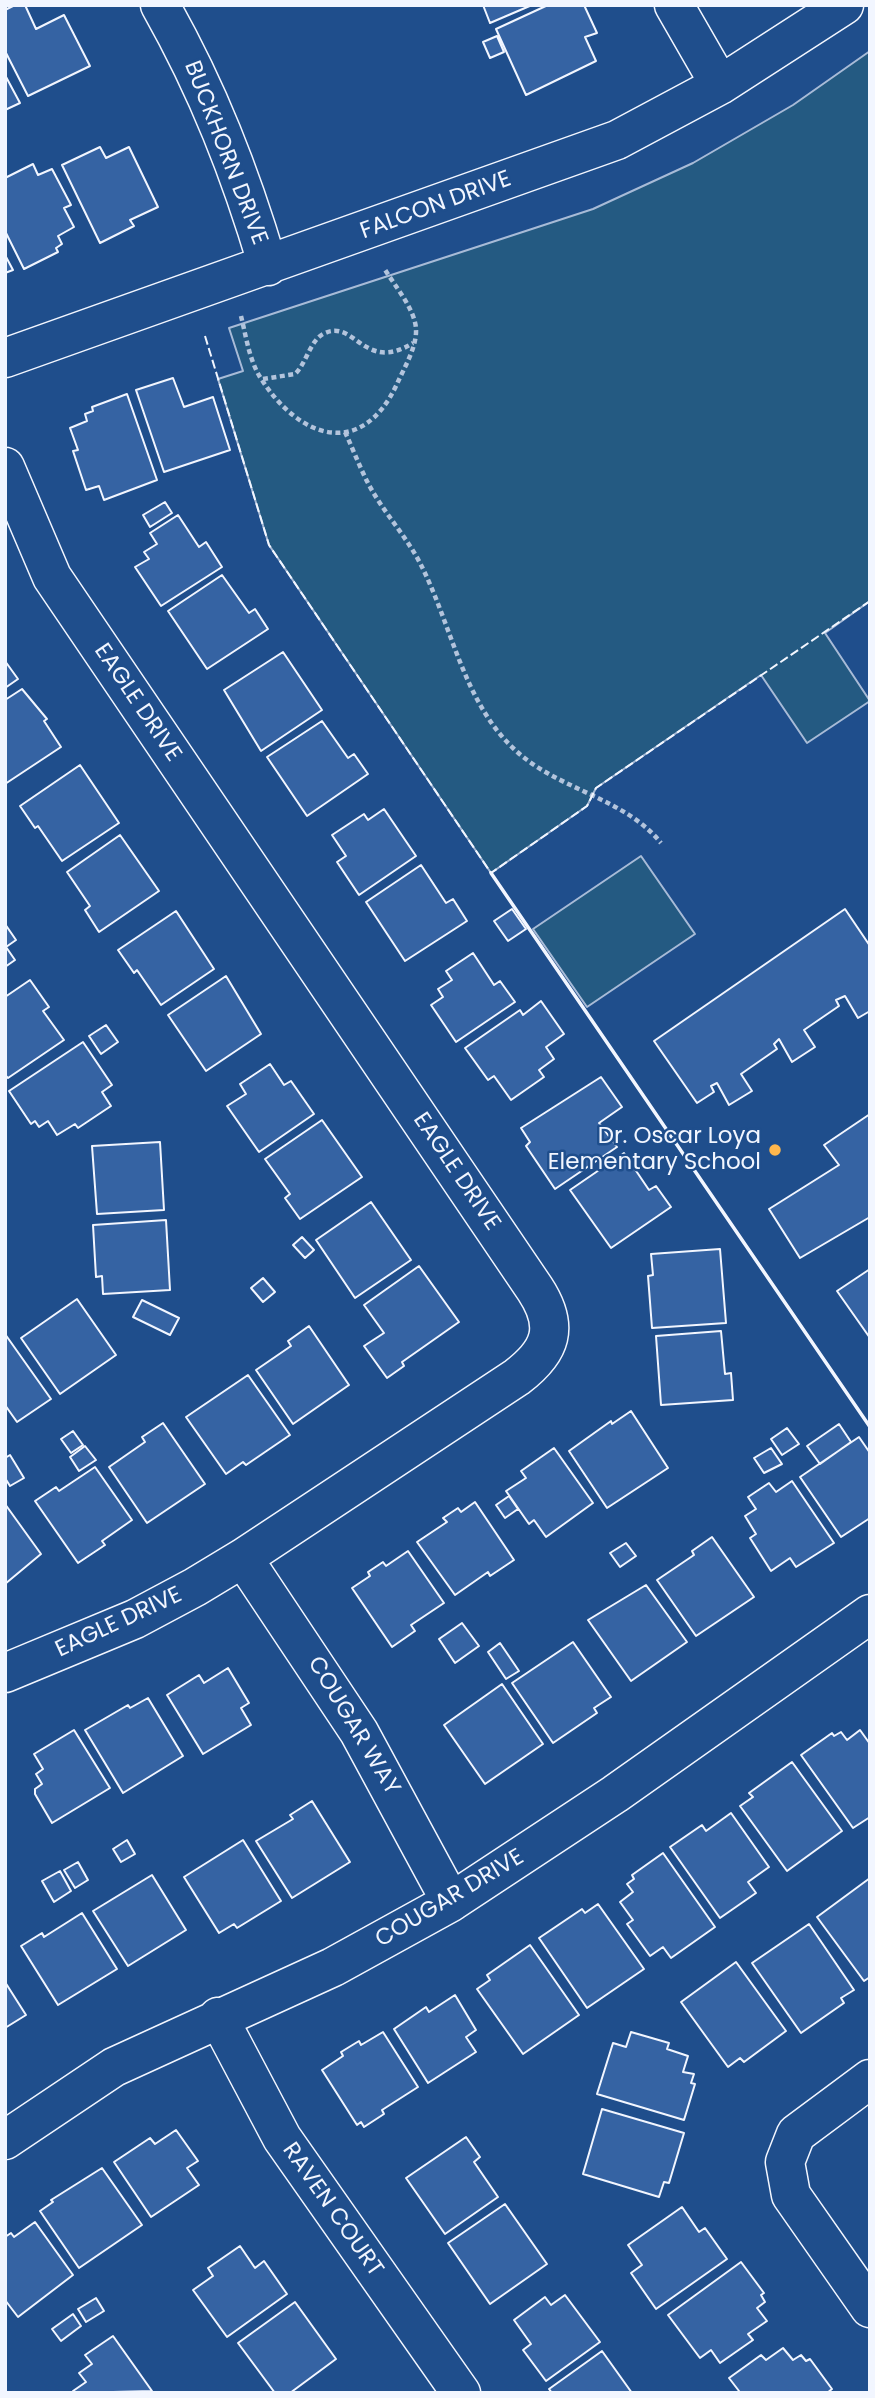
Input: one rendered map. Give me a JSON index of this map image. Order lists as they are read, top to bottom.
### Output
{
  "streets": {
    "street": [
      "BUCKHORN DRIVE",
      "FALCON DRIVE",
      "EAGLE DRIVE",
      "COUGAR WAY",
      "COUGAR DRIVE",
      "RAVEN COURT"
    ]
  },
  "crossings": [
    ["BUCKHORN DRIVE", "FALCON DRIVE"],
    ["EAGLE DRIVE", "COUGAR WAY"],
    ["COUGAR WAY", "COUGAR DRIVE"],
    ["COUGAR DRIVE", "RAVEN COURT"]
  ],
  "places": ["Dr. Oscar Loya Elementary School"]
}
